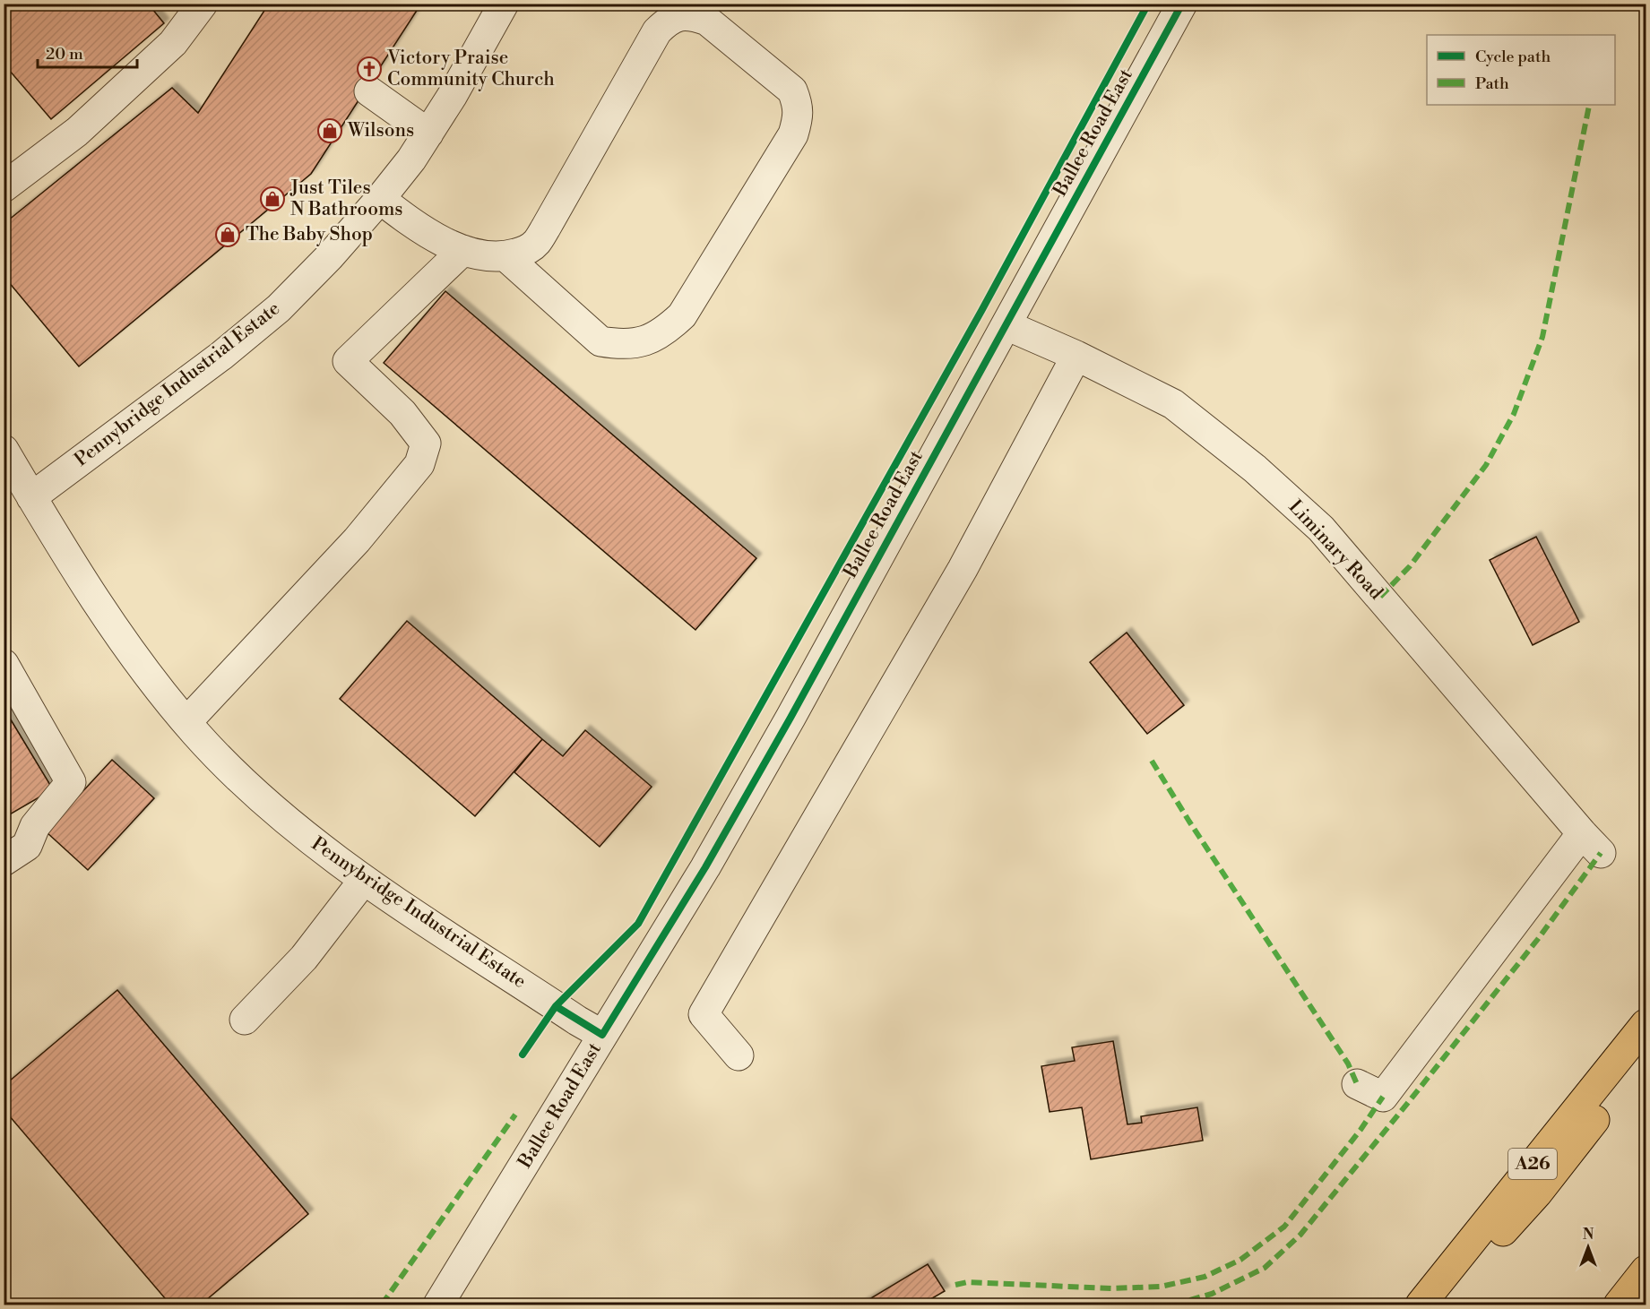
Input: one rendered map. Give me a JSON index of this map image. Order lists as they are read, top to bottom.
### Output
{
  "streets": {
    "highway": ["A26"],
    "street": ["Ballee Road East", "Pennybridge Industrial Estate", "Liminary Road"]
  },
  "crossings": [
    ["Ballee Road East", "Pennybridge Industrial Estate"],
    ["Ballee Road East", "Liminary Road"]
  ],
  "places": {
    "church": ["Victory Praise Community Church"],
    "shop": ["Wilsons", "Just Tiles N Bathrooms", "The Baby Shop"]
  },
  "legend": ["Cycle path", "Path"],
  "scale_bar": "20 m",
  "north": "top"
}
